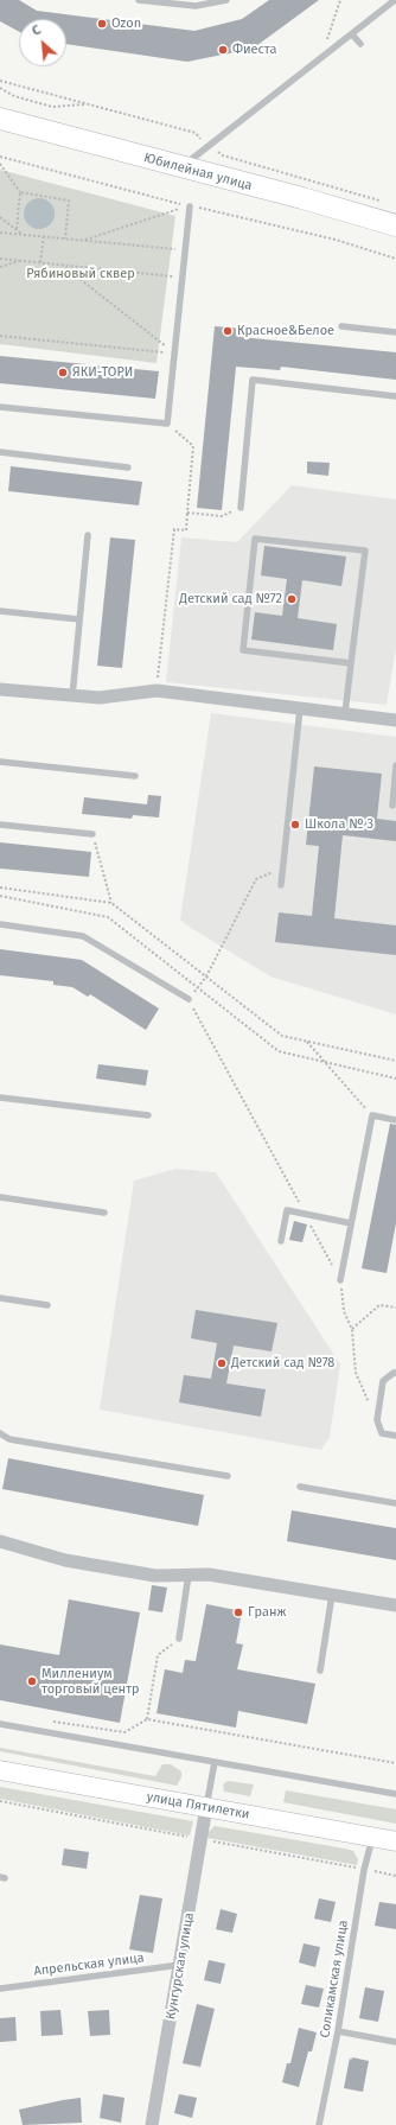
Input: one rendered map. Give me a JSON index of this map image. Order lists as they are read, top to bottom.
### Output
{
  "streets": {
    "main road": ["Юбилейная улица", "улица Пятилетки"],
    "street": ["Кунгурская улица"],
    "lane": ["Апрельская улица", "Соликамская улица"]
  },
  "crossings": [
    ["улица Пятилетки", "Кунгурская улица"],
    ["улица Пятилетки", "Соликамская улица"],
    ["Апрельская улица", "Кунгурская улица"]
  ],
  "parks": ["Рябиновый сквер"],
  "places": [
    "Ozon",
    "Фиеста",
    "Красное&Белое",
    "ЯКИ-ТОРИ",
    "Детский сад №72",
    "Школа № 3",
    "Детский сад №78",
    "Гранж",
    "Миллениум торговый центр"
  ],
  "north": "top left"
}
